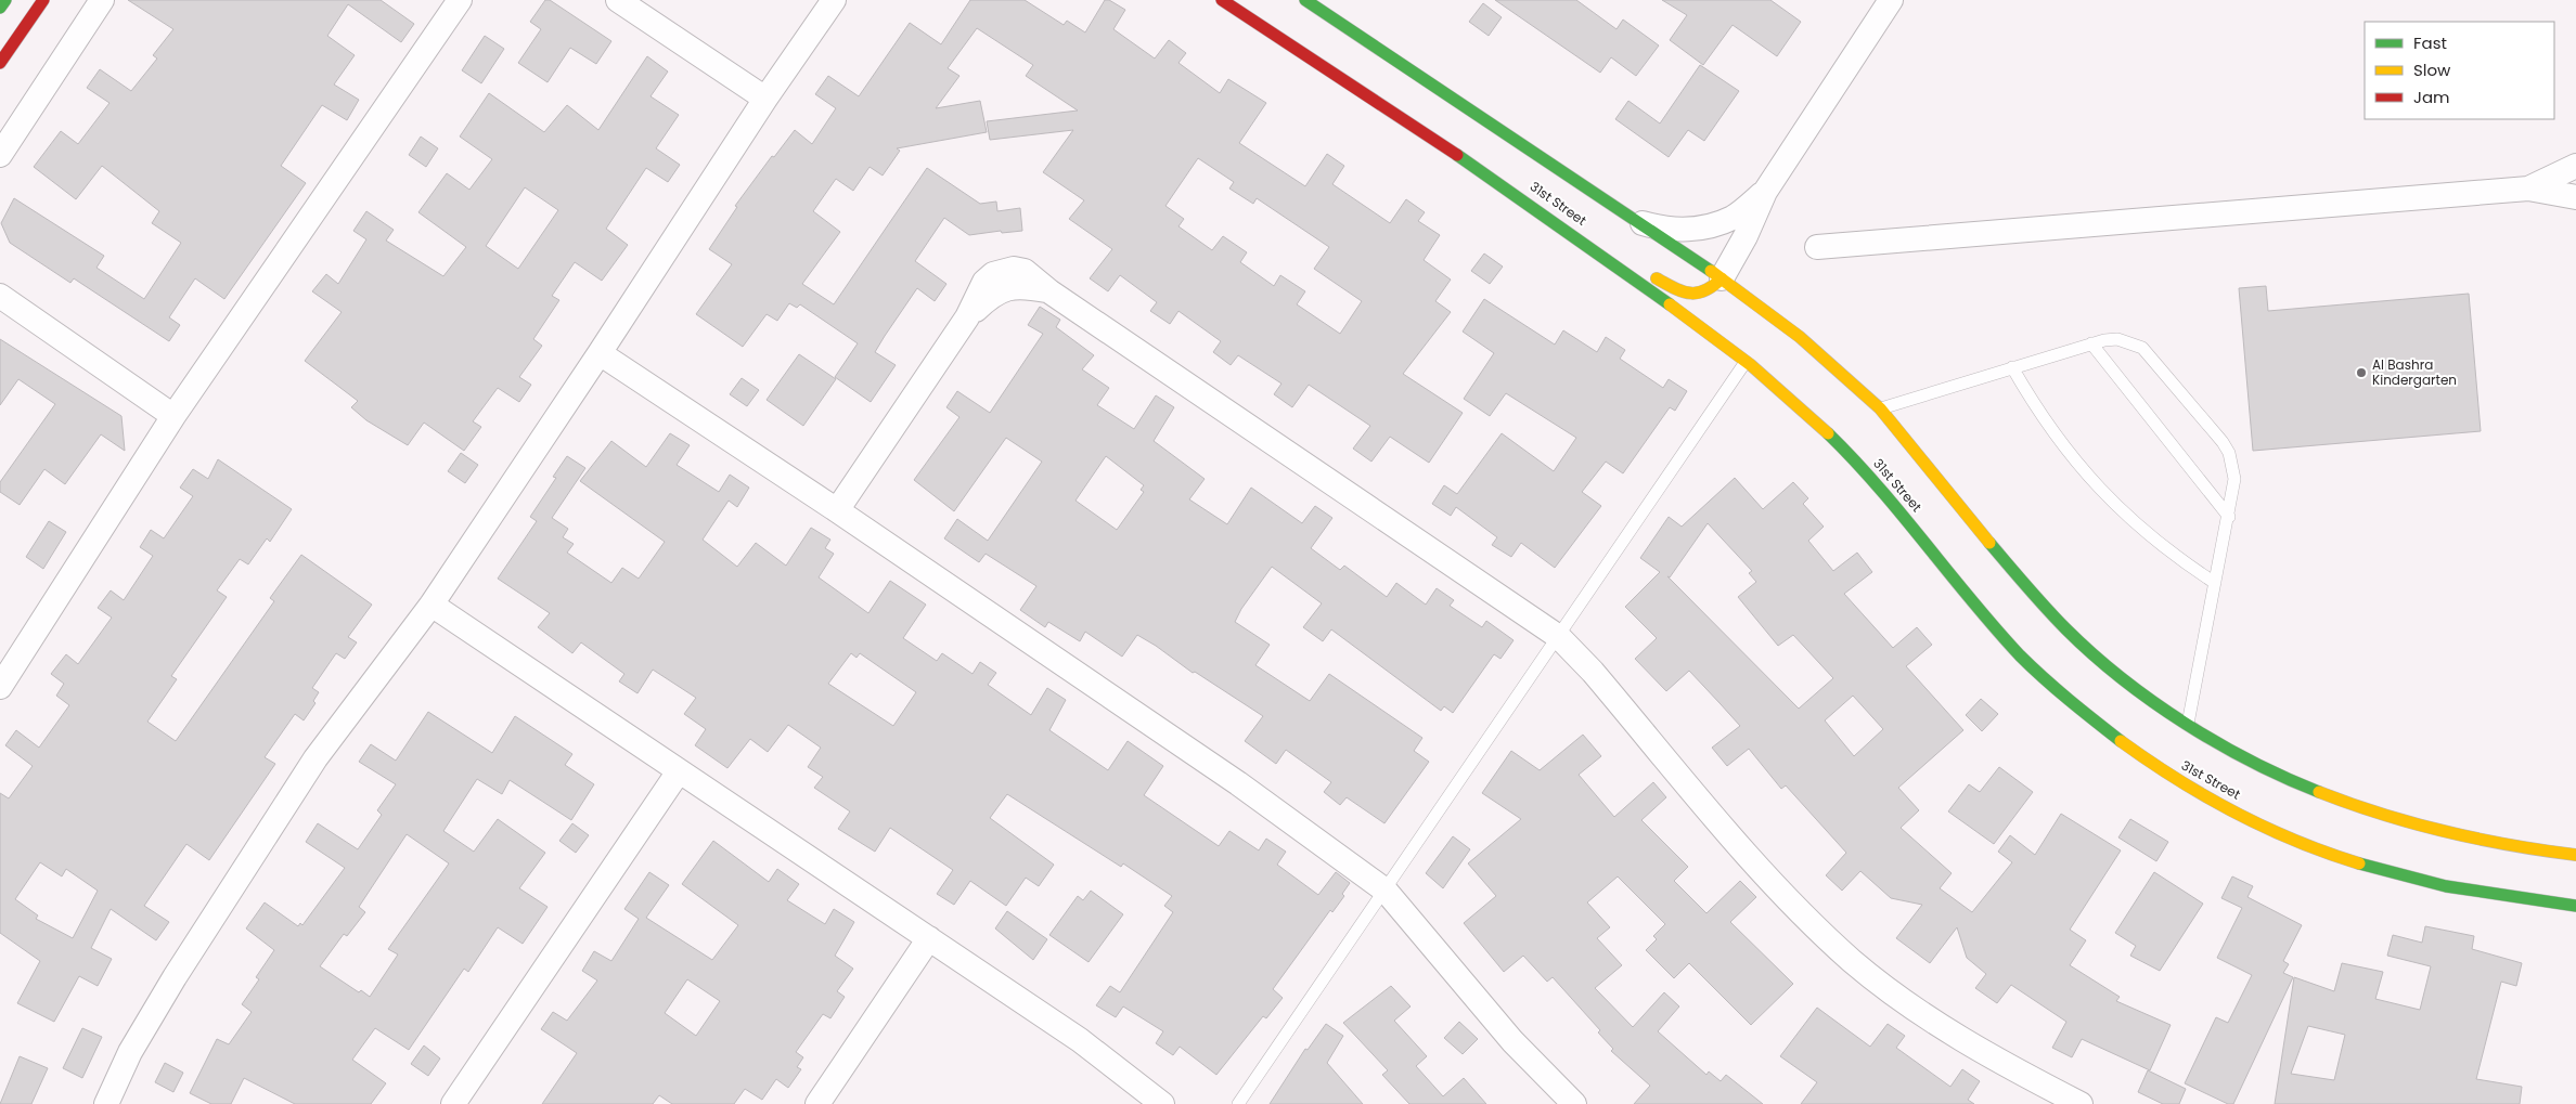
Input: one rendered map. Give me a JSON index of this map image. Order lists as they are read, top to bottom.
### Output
{
  "streets": {
    "street": ["31st Street"]
  },
  "places": ["Al Bashra Kindergarten"],
  "legend": ["Fast", "Slow", "Jam"]
}
